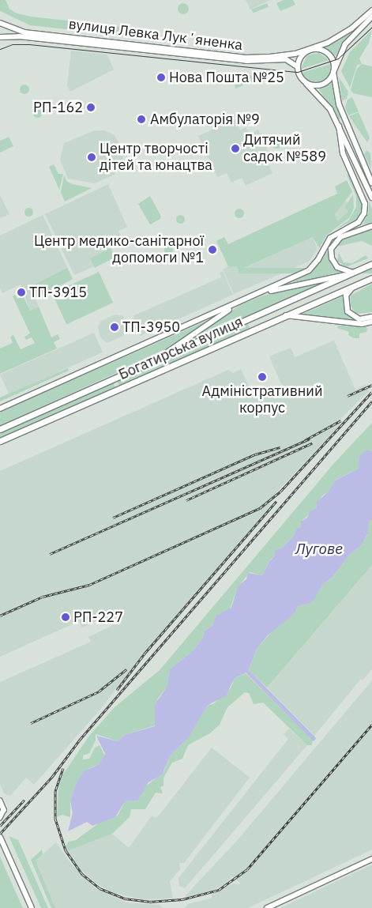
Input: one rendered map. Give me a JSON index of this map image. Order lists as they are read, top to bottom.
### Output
{
  "streets": {
    "main road": ["вулиця Левка Лукʼяненка", "Богатирська вулиця"]
  },
  "water": ["Лугове"],
  "places": [
    "Нова Пошта №25",
    "РП-162",
    "Амбулаторія №9",
    "Дитячий садок №589",
    "Центр творчості дітей та юнацтва",
    "Центр медико-санітарної допомоги №1",
    "ТП-3915",
    "ТП-3950",
    "Адміністративний корпус",
    "РП-227"
  ]
}
